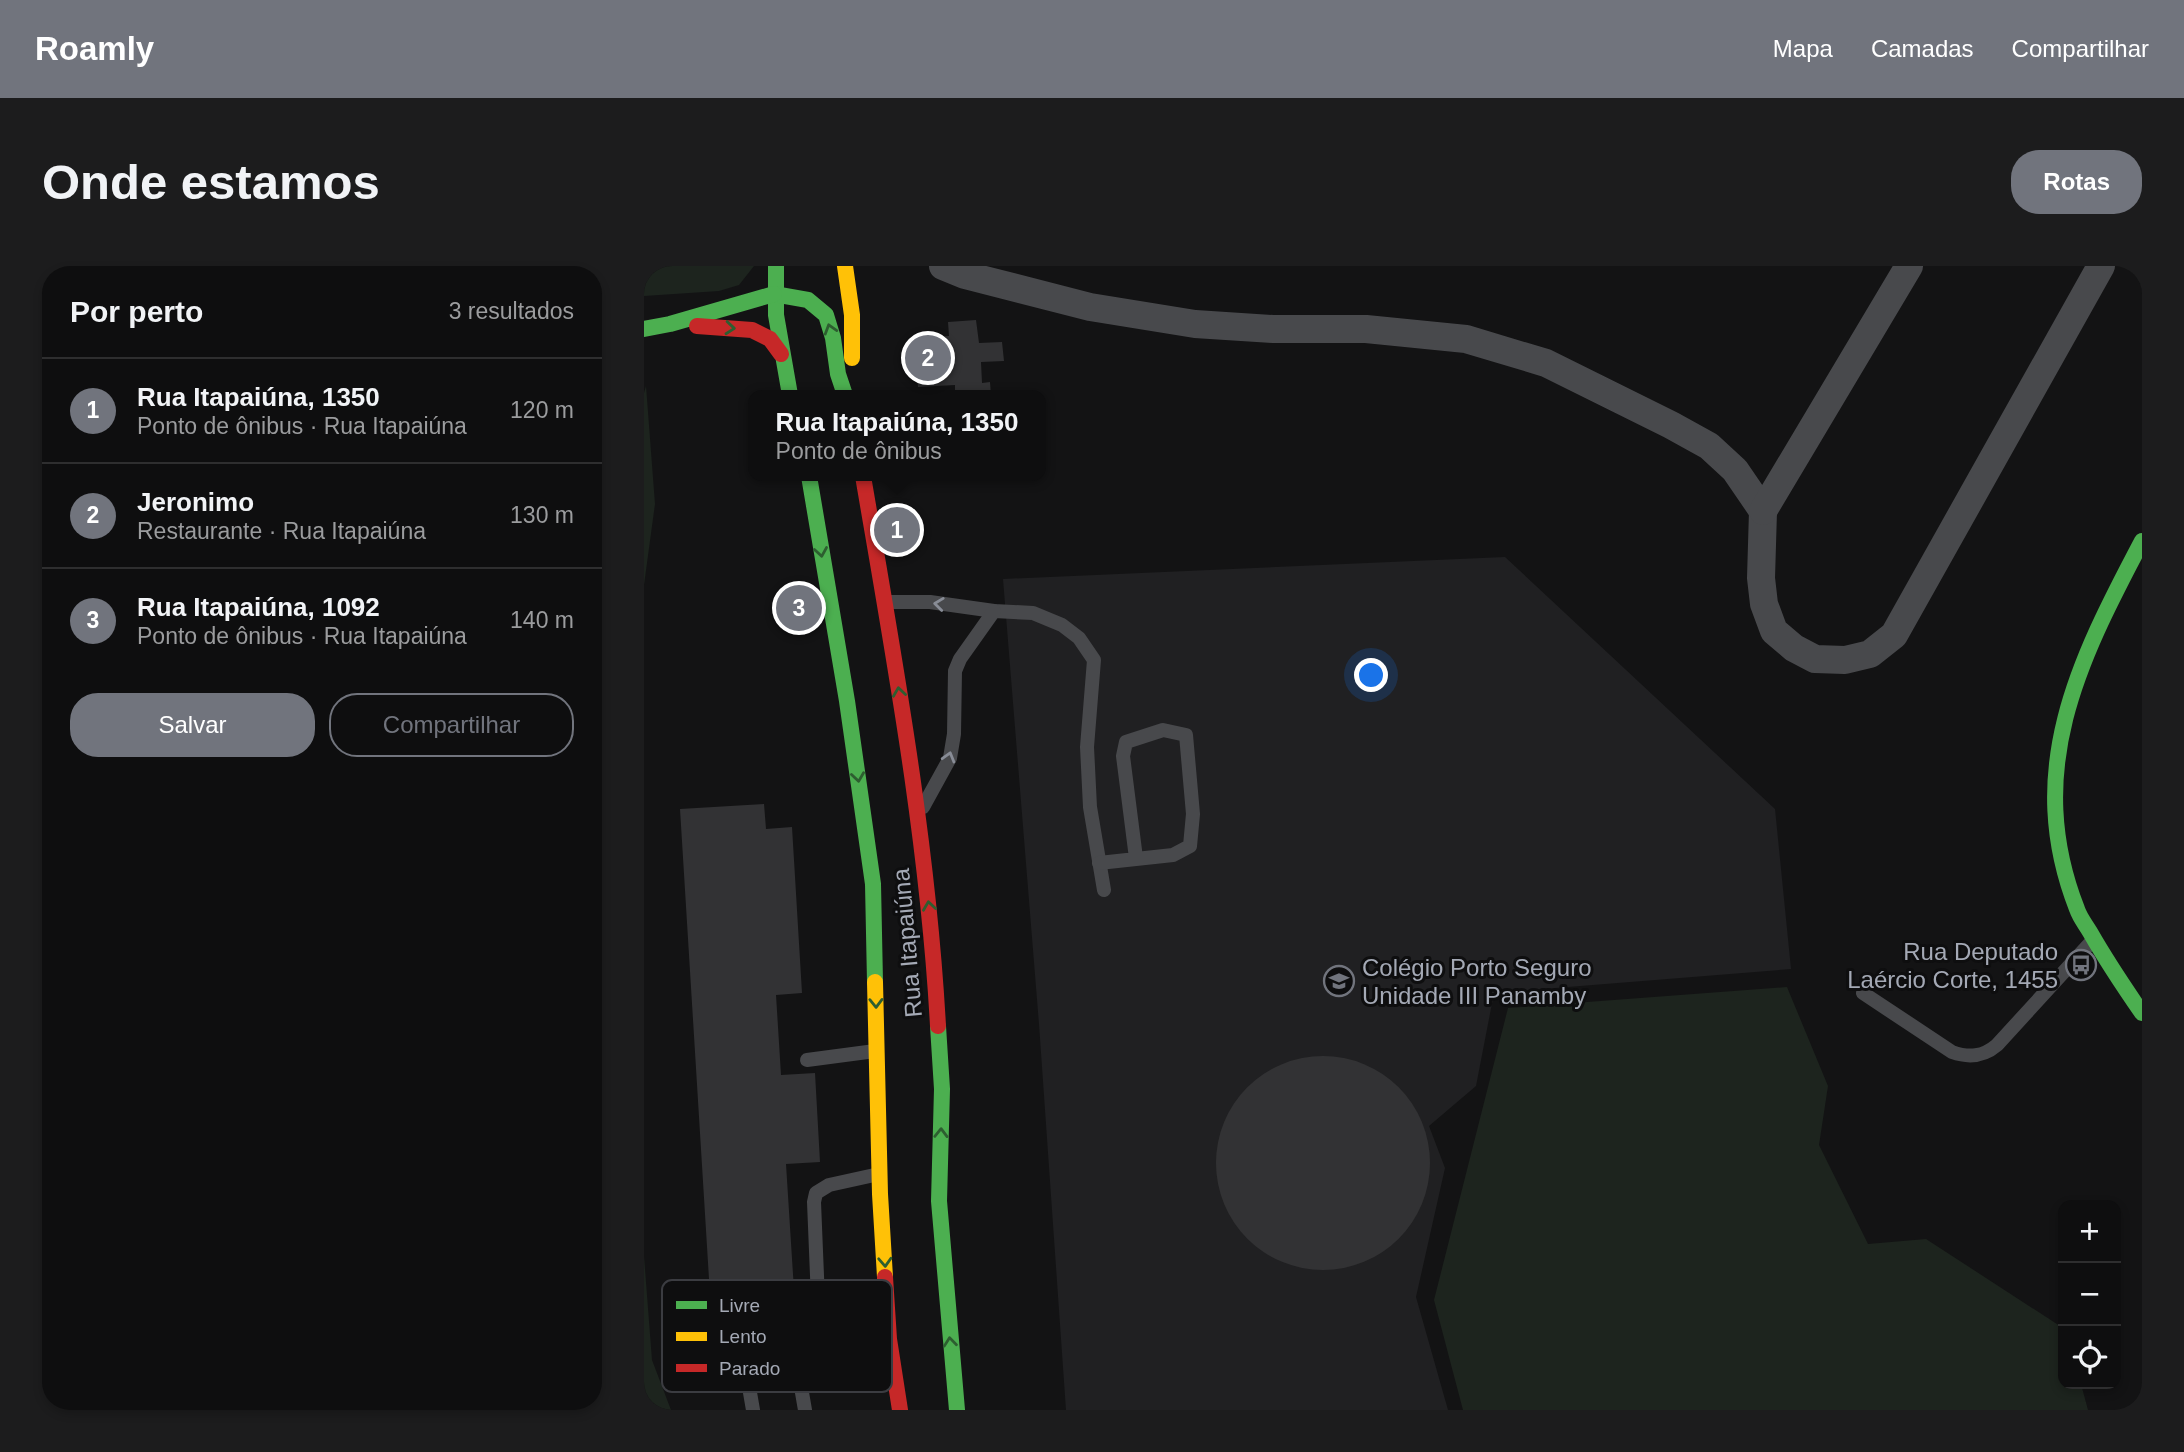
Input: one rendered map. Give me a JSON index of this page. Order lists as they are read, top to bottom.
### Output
{
  "streets": {
    "main road": ["Rua Itapaiúna"]
  },
  "places": {
    "bus stop": ["Rua Deputado Laércio Corte, 1455"],
    "school or university": ["Colégio Porto Seguro Unidade III Panamby"]
  },
  "legend": ["Livre", "Lento", "Parado"],
  "page": {
    "header": "Roamly",
    "nav": ["Mapa", "Camadas", "Compartilhar"],
    "buttons": [
      "Rotas",
      ["Salvar", "Compartilhar"]
    ],
    "title": "Onde estamos",
    "heading": ["Por perto", "3 resultados"],
    "pins": ["2", "1", "3"],
    "list": [
      {
        "mark": "1",
        "name": "Rua Itapaiúna, 1350",
        "note": "Ponto de ônibus · Rua Itapaiúna",
        "value": "120 m"
      },
      {
        "mark": "2",
        "name": "Jeronimo",
        "note": "Restaurante · Rua Itapaiúna",
        "value": "130 m"
      },
      {
        "mark": "3",
        "name": "Rua Itapaiúna, 1092",
        "note": "Ponto de ônibus · Rua Itapaiúna",
        "value": "140 m"
      }
    ],
    "popup": ["Rua Itapaiúna, 1350", "Ponto de ônibus"],
    "map_buttons": ["+", "−"]
  }
}
